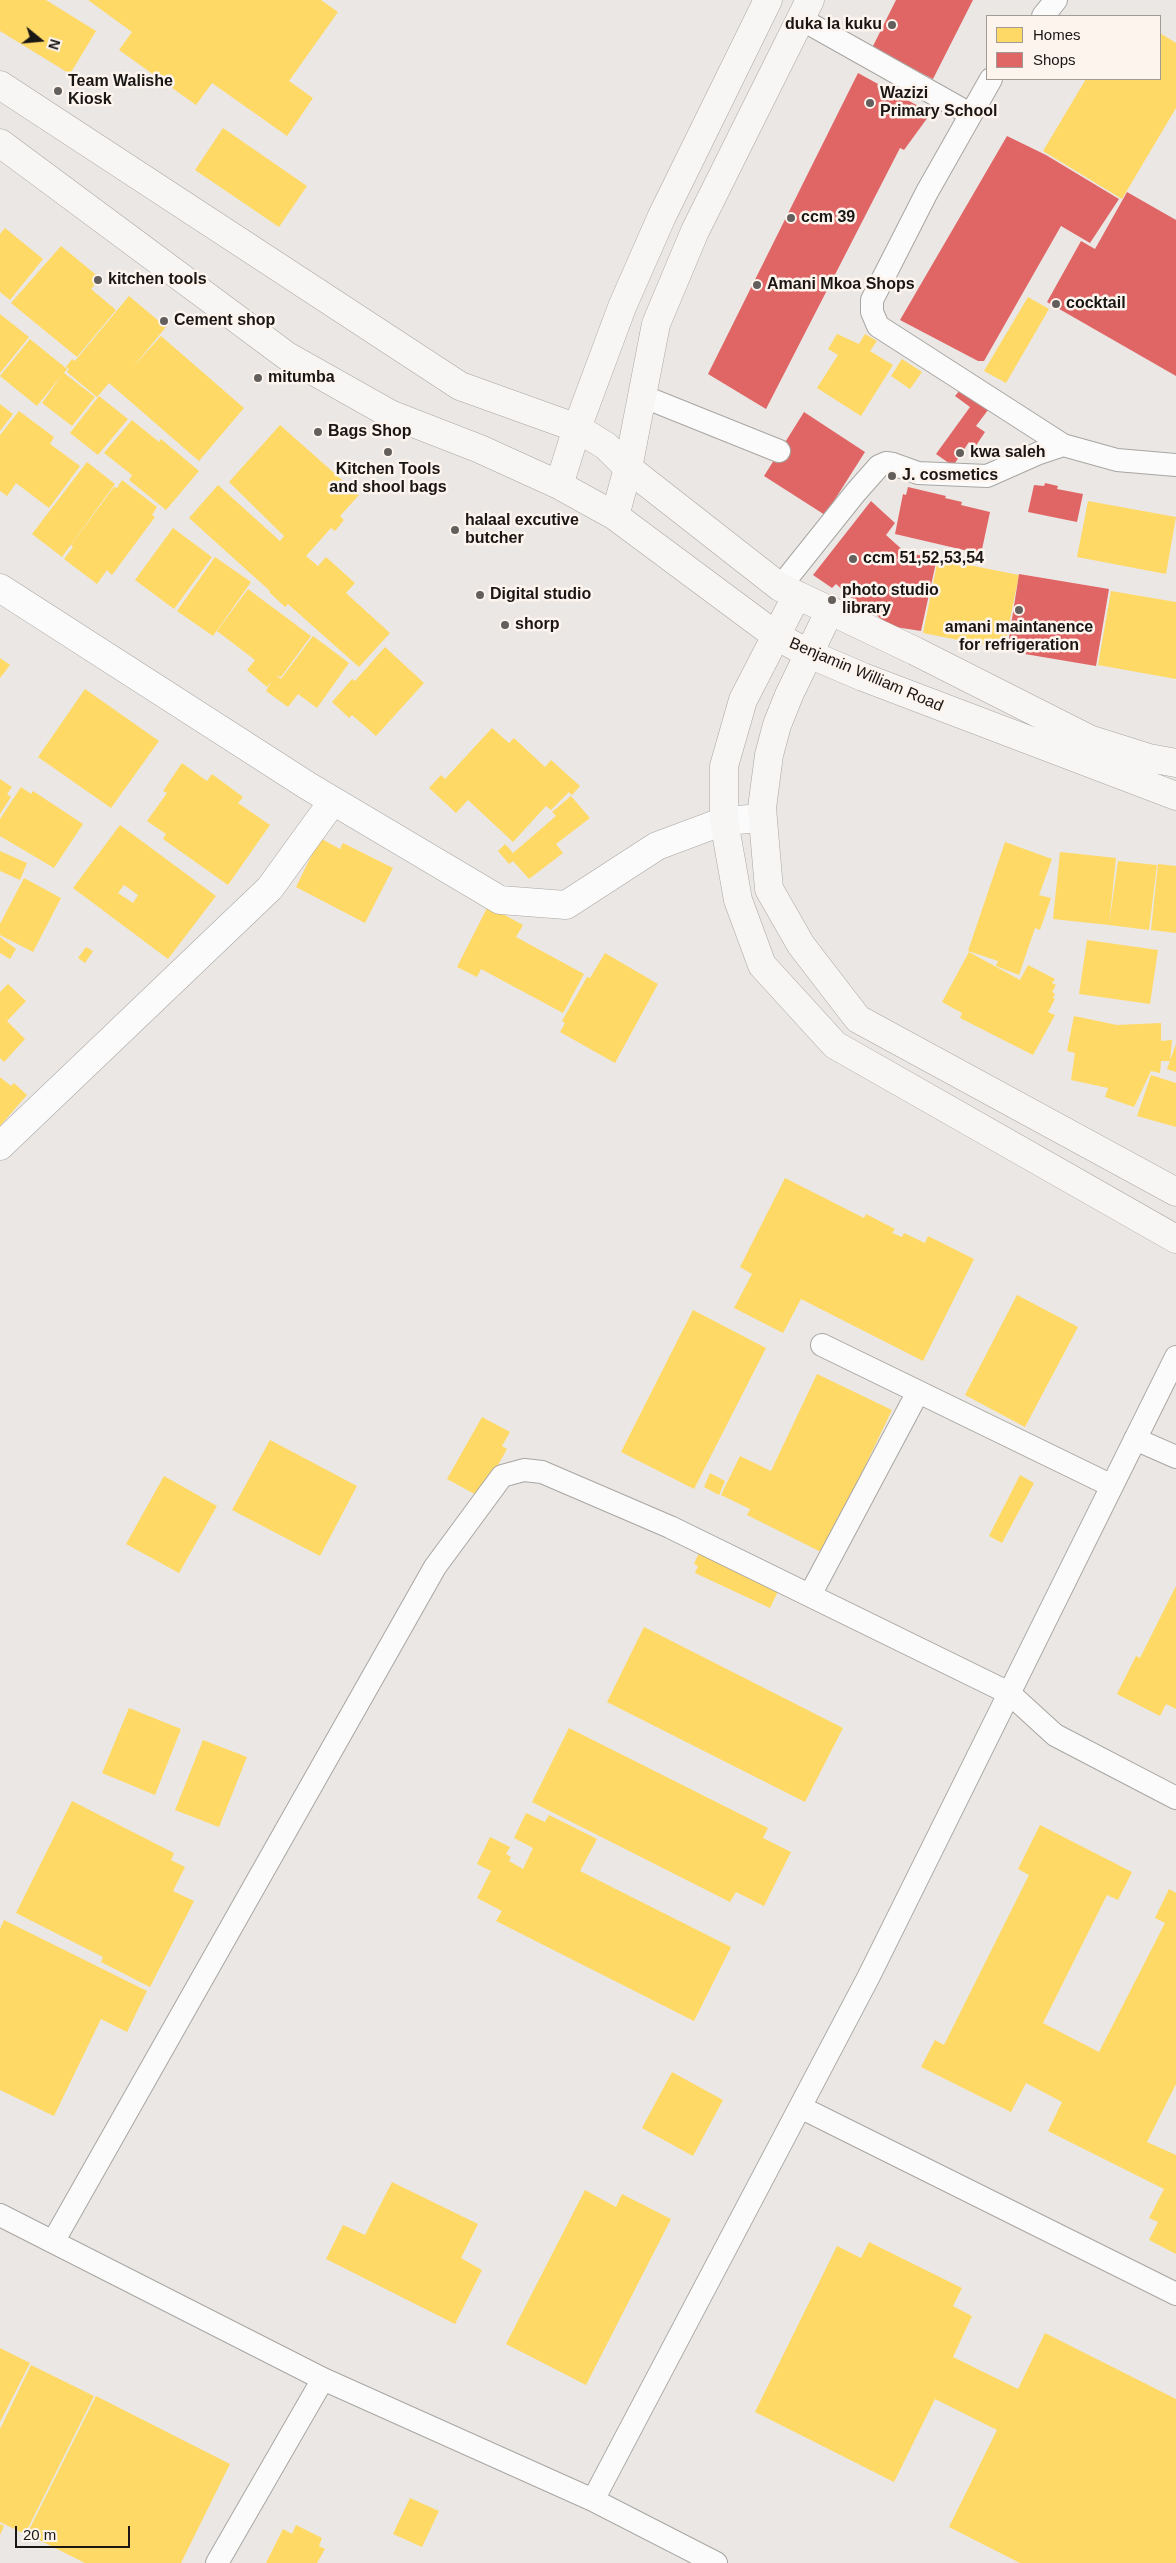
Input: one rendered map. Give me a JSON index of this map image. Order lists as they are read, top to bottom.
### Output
{
  "streets": {
    "main road": ["Benjamin William Road"]
  },
  "places": [
    "duka la kuku",
    "Team Walishe Kiosk",
    "Wazizi Primary School",
    "ccm 39",
    "kitchen tools",
    "Amani Mkoa Shops",
    "cocktail",
    "Cement shop",
    "mitumba",
    "Bags Shop",
    "Kitchen Tools and shool bags",
    "kwa saleh",
    "J. cosmetics",
    "halaal excutive butcher",
    "ccm 51,52,53,54",
    "Digital studio",
    "photo studio library",
    "amani maintanence for refrigeration",
    "shorp"
  ],
  "legend": ["Homes", "Shops"],
  "scale_bar": "20 m",
  "north": "right"
}
